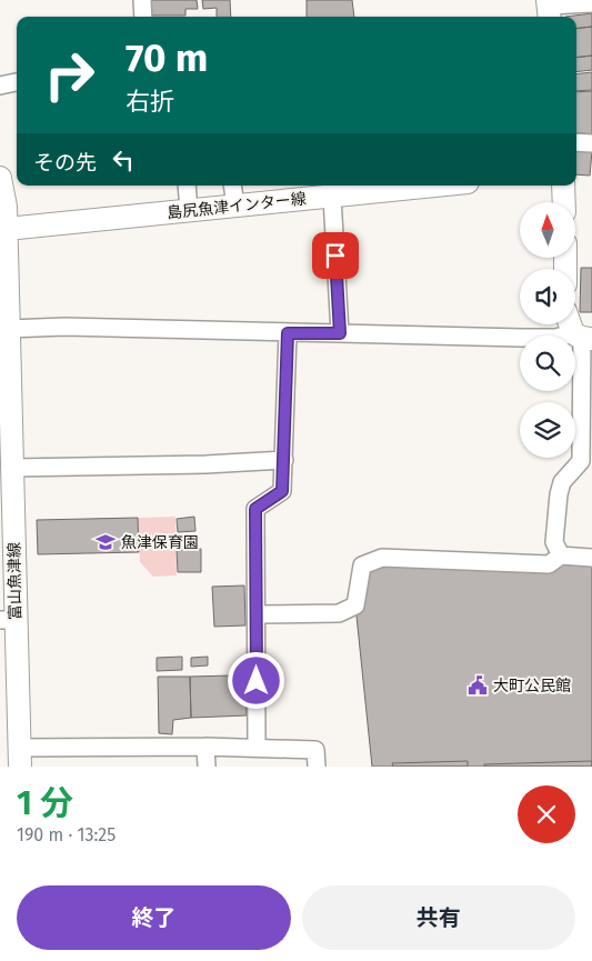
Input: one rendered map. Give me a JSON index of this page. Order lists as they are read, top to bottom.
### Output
{
  "streets": {
    "main road": ["島尻魚津インター線", "富山魚津線"]
  },
  "crossings": [
    ["島尻魚津インター線", "富山魚津線"]
  ],
  "places": {
    "school or university": ["魚津保育園"],
    "public building": ["大町公民館"]
  },
  "north": "top",
  "page": {
    "turn": ["70 m", "右折"],
    "then": "その先",
    "heading": ["1 分", "190 m · 13:25"],
    "buttons": ["終了", "共有"]
  }
}
